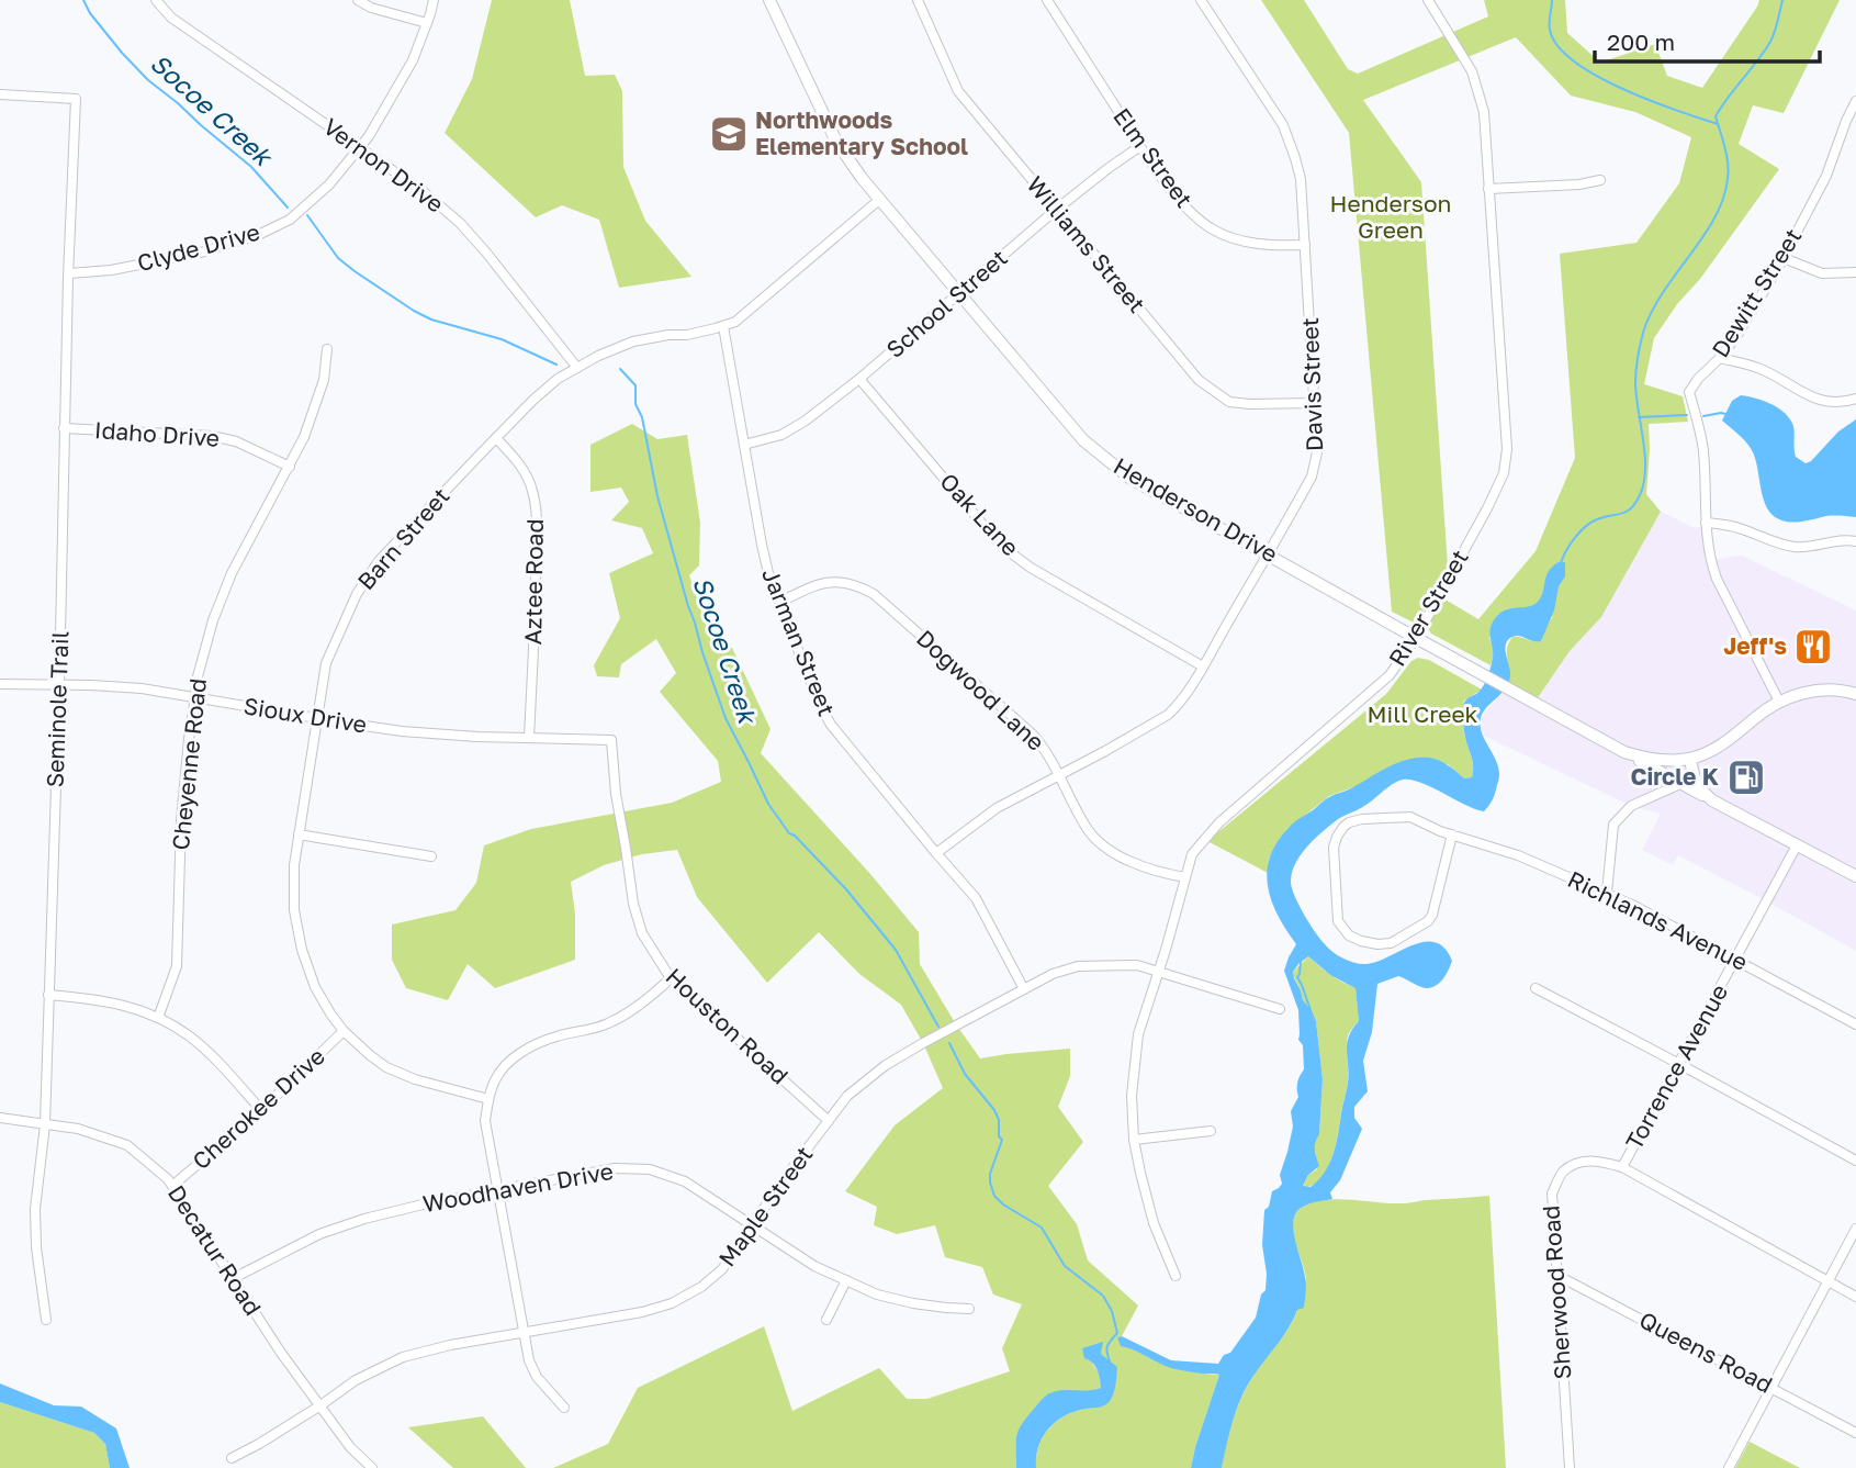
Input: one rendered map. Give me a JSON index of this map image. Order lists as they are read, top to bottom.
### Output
{
  "streets": {
    "main road": ["Henderson Drive"],
    "street": [
      "Elm Street",
      "Vernon Drive",
      "Williams Street",
      "Clyde Drive",
      "Dewitt Street",
      "School Street",
      "Davis Street",
      "Idaho Drive",
      "Oak Lane",
      "Barn Street",
      "Aztee Road",
      "River Street",
      "Jarman Street",
      "Dogwood Lane",
      "Seminole Trail",
      "Sioux Drive",
      "Cheyenne Road",
      "Richlands Avenue",
      "Houston Road",
      "Torrence Avenue",
      "Cherokee Drive",
      "Woodhaven Drive",
      "Maple Street",
      "Decatur Road",
      "Sherwood Road",
      "Queens Road"
    ]
  },
  "crossings": [
    ["Elm Street", "School Street"],
    ["Elm Street", "Davis Street"],
    ["Vernon Drive", "Clyde Drive"],
    ["Vernon Drive", "Barn Street"],
    ["Williams Street", "School Street"],
    ["Williams Street", "Davis Street"],
    ["Clyde Drive", "Seminole Trail"],
    ["School Street", "Henderson Drive"],
    ["School Street", "Oak Lane"],
    ["School Street", "Jarman Street"],
    ["Davis Street", "Henderson Drive"],
    ["Davis Street", "Oak Lane"],
    ["Davis Street", "Jarman Street"],
    ["Davis Street", "Dogwood Lane"],
    ["Idaho Drive", "Seminole Trail"],
    ["Idaho Drive", "Cheyenne Road"],
    ["Henderson Drive", "Barn Street"],
    ["Henderson Drive", "River Street"],
    ["Henderson Drive", "Torrence Avenue"],
    ["Barn Street", "Aztee Road"],
    ["Barn Street", "Jarman Street"],
    ["Barn Street", "Sioux Drive"],
    ["Barn Street", "Cherokee Drive"],
    ["Aztee Road", "Sioux Drive"],
    ["River Street", "Dogwood Lane"],
    ["River Street", "Maple Street"],
    ["Jarman Street", "Dogwood Lane"],
    ["Jarman Street", "Maple Street"],
    ["Seminole Trail", "Sioux Drive"],
    ["Seminole Trail", "Decatur Road"],
    ["Sioux Drive", "Cheyenne Road"],
    ["Sioux Drive", "Houston Road"],
    ["Richlands Avenue", "Torrence Avenue"],
    ["Houston Road", "Maple Street"],
    ["Torrence Avenue", "Sherwood Road"],
    ["Cherokee Drive", "Decatur Road"],
    ["Woodhaven Drive", "Maple Street"],
    ["Woodhaven Drive", "Decatur Road"],
    ["Maple Street", "Decatur Road"],
    ["Sherwood Road", "Queens Road"]
  ],
  "water": ["Socoe Creek"],
  "parks": ["Henderson Green", "Mill Creek"],
  "places": {
    "school or university": ["Northwoods Elementary School"],
    "restaurant": ["Jeff's"],
    "fuel station": ["Circle K"]
  },
  "scale_bar": "200 m"
}
